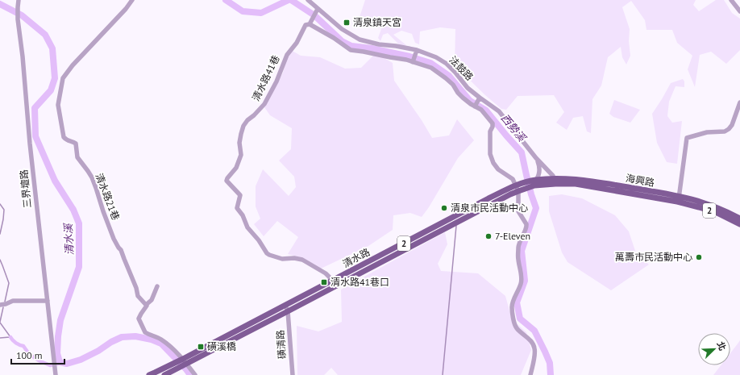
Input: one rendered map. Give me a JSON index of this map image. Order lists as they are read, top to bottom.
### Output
{
  "streets": {
    "main road": ["海興路", "2", "清水路"],
    "street": [
      "法鼓路",
      "清水路41巷",
      "三界壇路",
      "清水路21巷",
      "磺清路"
    ]
  },
  "crossings": [
    ["法鼓路", "清水路41巷"],
    ["法鼓路", "海興路"],
    ["清水路41巷", "清水路"],
    ["海興路", "2"],
    ["2", "清水路"],
    ["清水路", "磺清路"]
  ],
  "water": ["西勢溪", "清水溪"],
  "places": {
    "transit": ["清泉鎮天宮", "清水路41巷口", "磺溪橋"],
    "other": ["清泉市民活動中心", "7-Eleven", "萬壽市民活動中心"]
  },
  "scale_bar": "100 m",
  "north": "top right"
}
